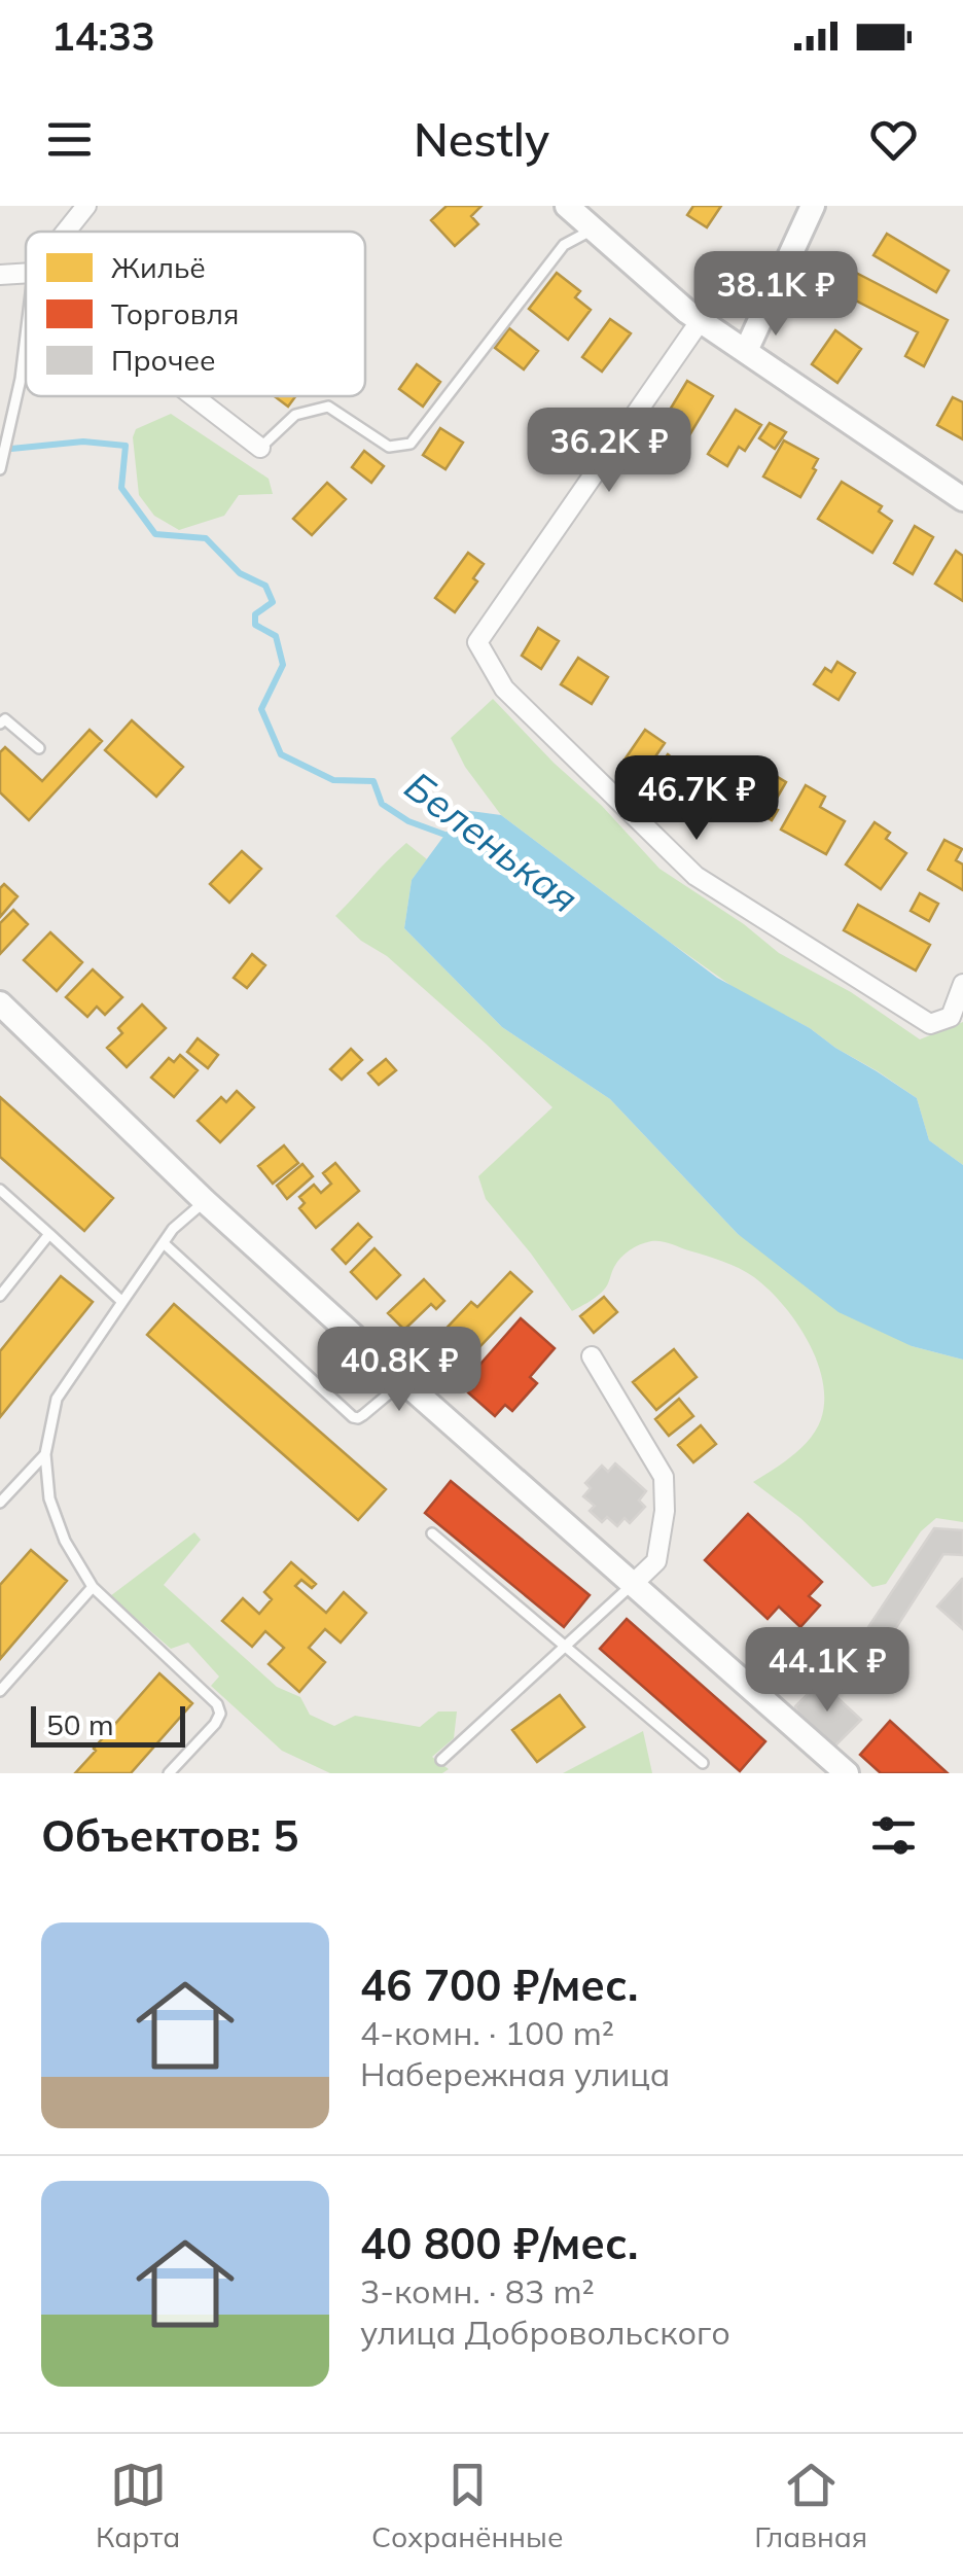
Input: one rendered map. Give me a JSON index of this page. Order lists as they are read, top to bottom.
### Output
{
  "water": ["Беленькая"],
  "legend": ["Жильё", "Торговля", "Прочее"],
  "scale_bar": "50 m",
  "page": {
    "status": "14:33",
    "header": "Nestly",
    "price": [
      "38.1K ₽",
      "36.2K ₽",
      "46.7K ₽",
      "40.8K ₽",
      "44.1K ₽"
    ],
    "scale": "50 m",
    "heading": "Объектов: 5",
    "list": [
      {
        "name": "46 700 ₽/мес.",
        "note": "4-комн. · 100 m² · Набережная улица"
      },
      {
        "name": "40 800 ₽/мес.",
        "note": "3-комн. · 83 m² · улица Добровольского"
      }
    ],
    "tabs": ["Карта", "Сохранённые", "Главная"]
  }
}
